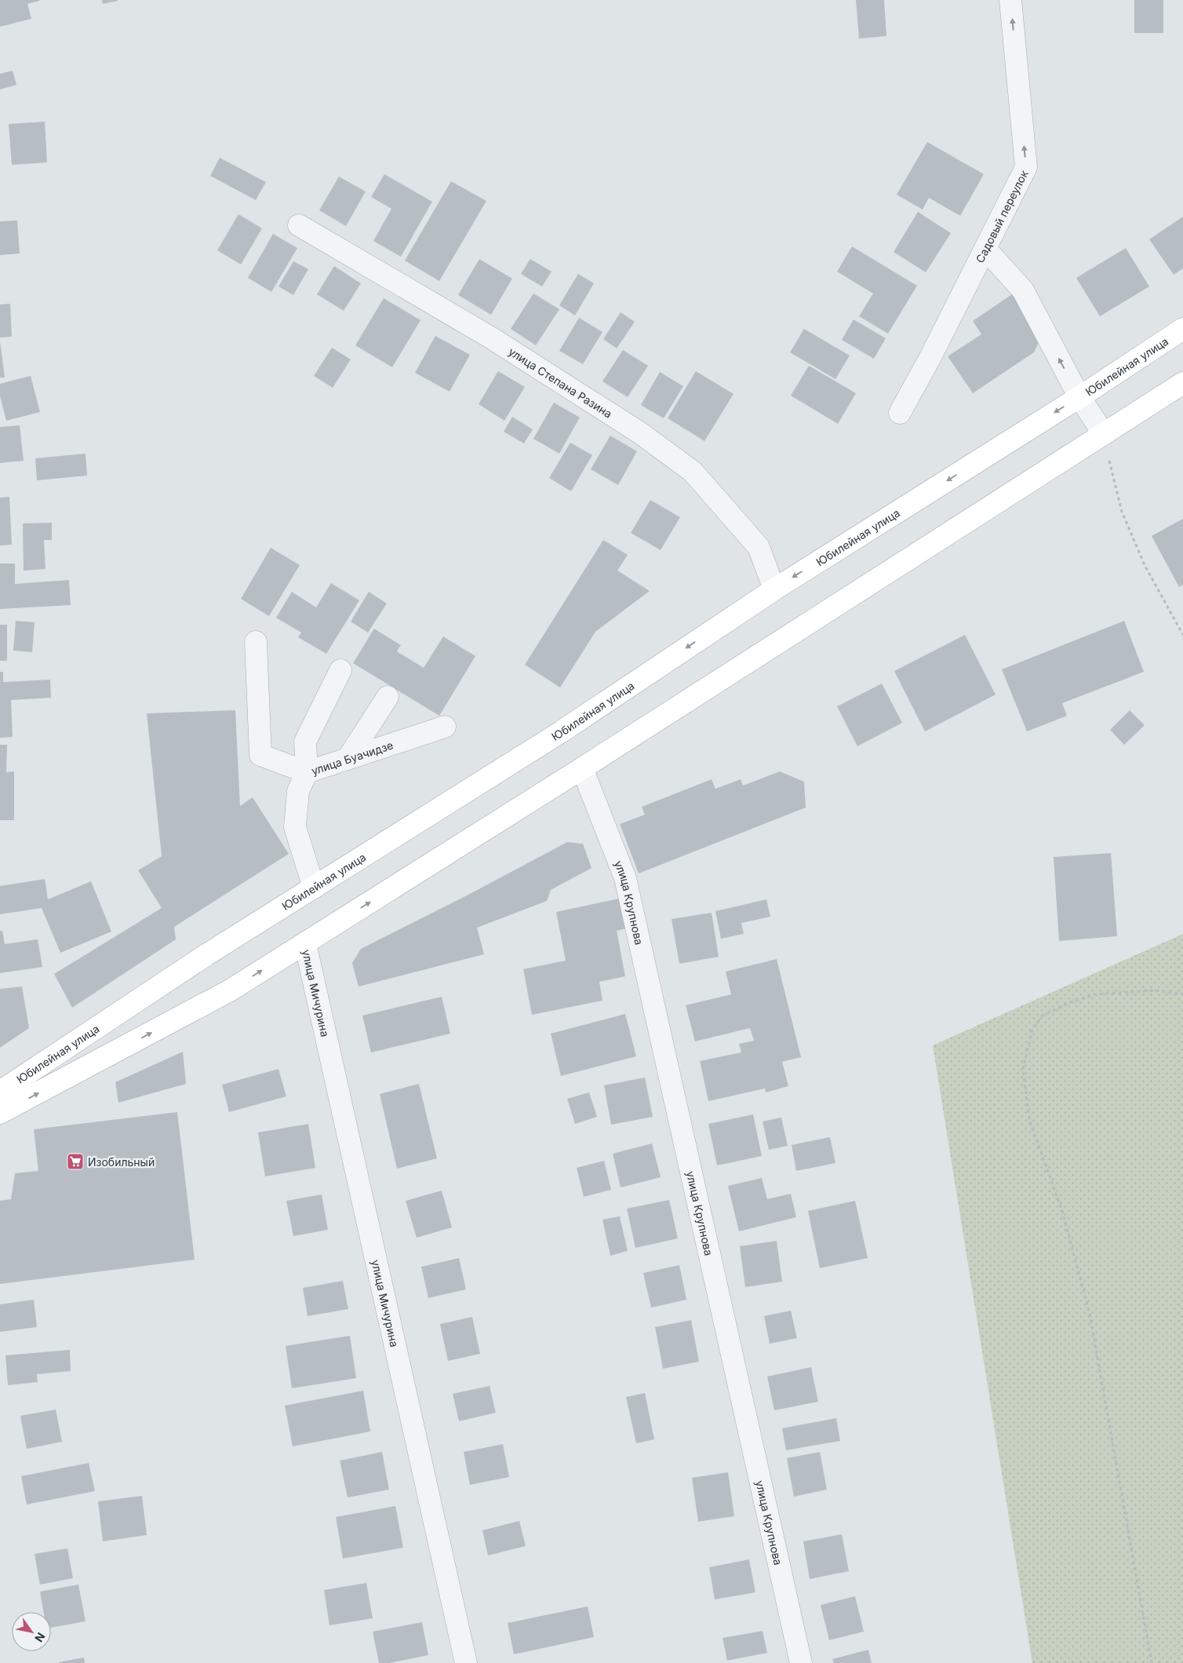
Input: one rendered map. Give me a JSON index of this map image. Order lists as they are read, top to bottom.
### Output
{
  "streets": {
    "main road": ["Юбилейная улица"],
    "street": [
      "Садовый переулок",
      "улица Степана Разина",
      "улица Буачидзе",
      "улица Крупнова",
      "улица Мичурина"
    ]
  },
  "crossings": [
    ["Юбилейная улица", "улица Степана Разина"],
    ["Юбилейная улица", "улица Буачидзе"],
    ["Юбилейная улица", "улица Крупнова"],
    ["Юбилейная улица", "улица Мичурина"]
  ],
  "one_way": ["Садовый переулок"],
  "places": {
    "supermarket": ["Изобильный"]
  },
  "north": "bottom right"
}
